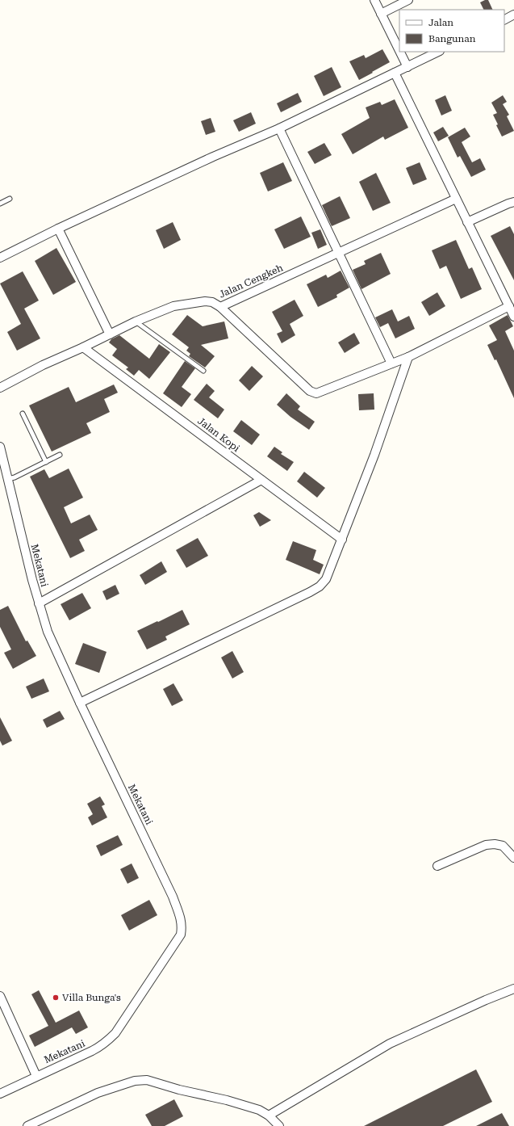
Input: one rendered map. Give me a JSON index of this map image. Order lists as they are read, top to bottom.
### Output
{
  "streets": {
    "street": ["Jalan Cengkeh", "Jalan Kopi", "Mekatani"]
  },
  "crossings": [
    ["Jalan Cengkeh", "Jalan Kopi"]
  ],
  "places": ["Villa Bunga's"],
  "legend": ["Jalan", "Bangunan"]
}
